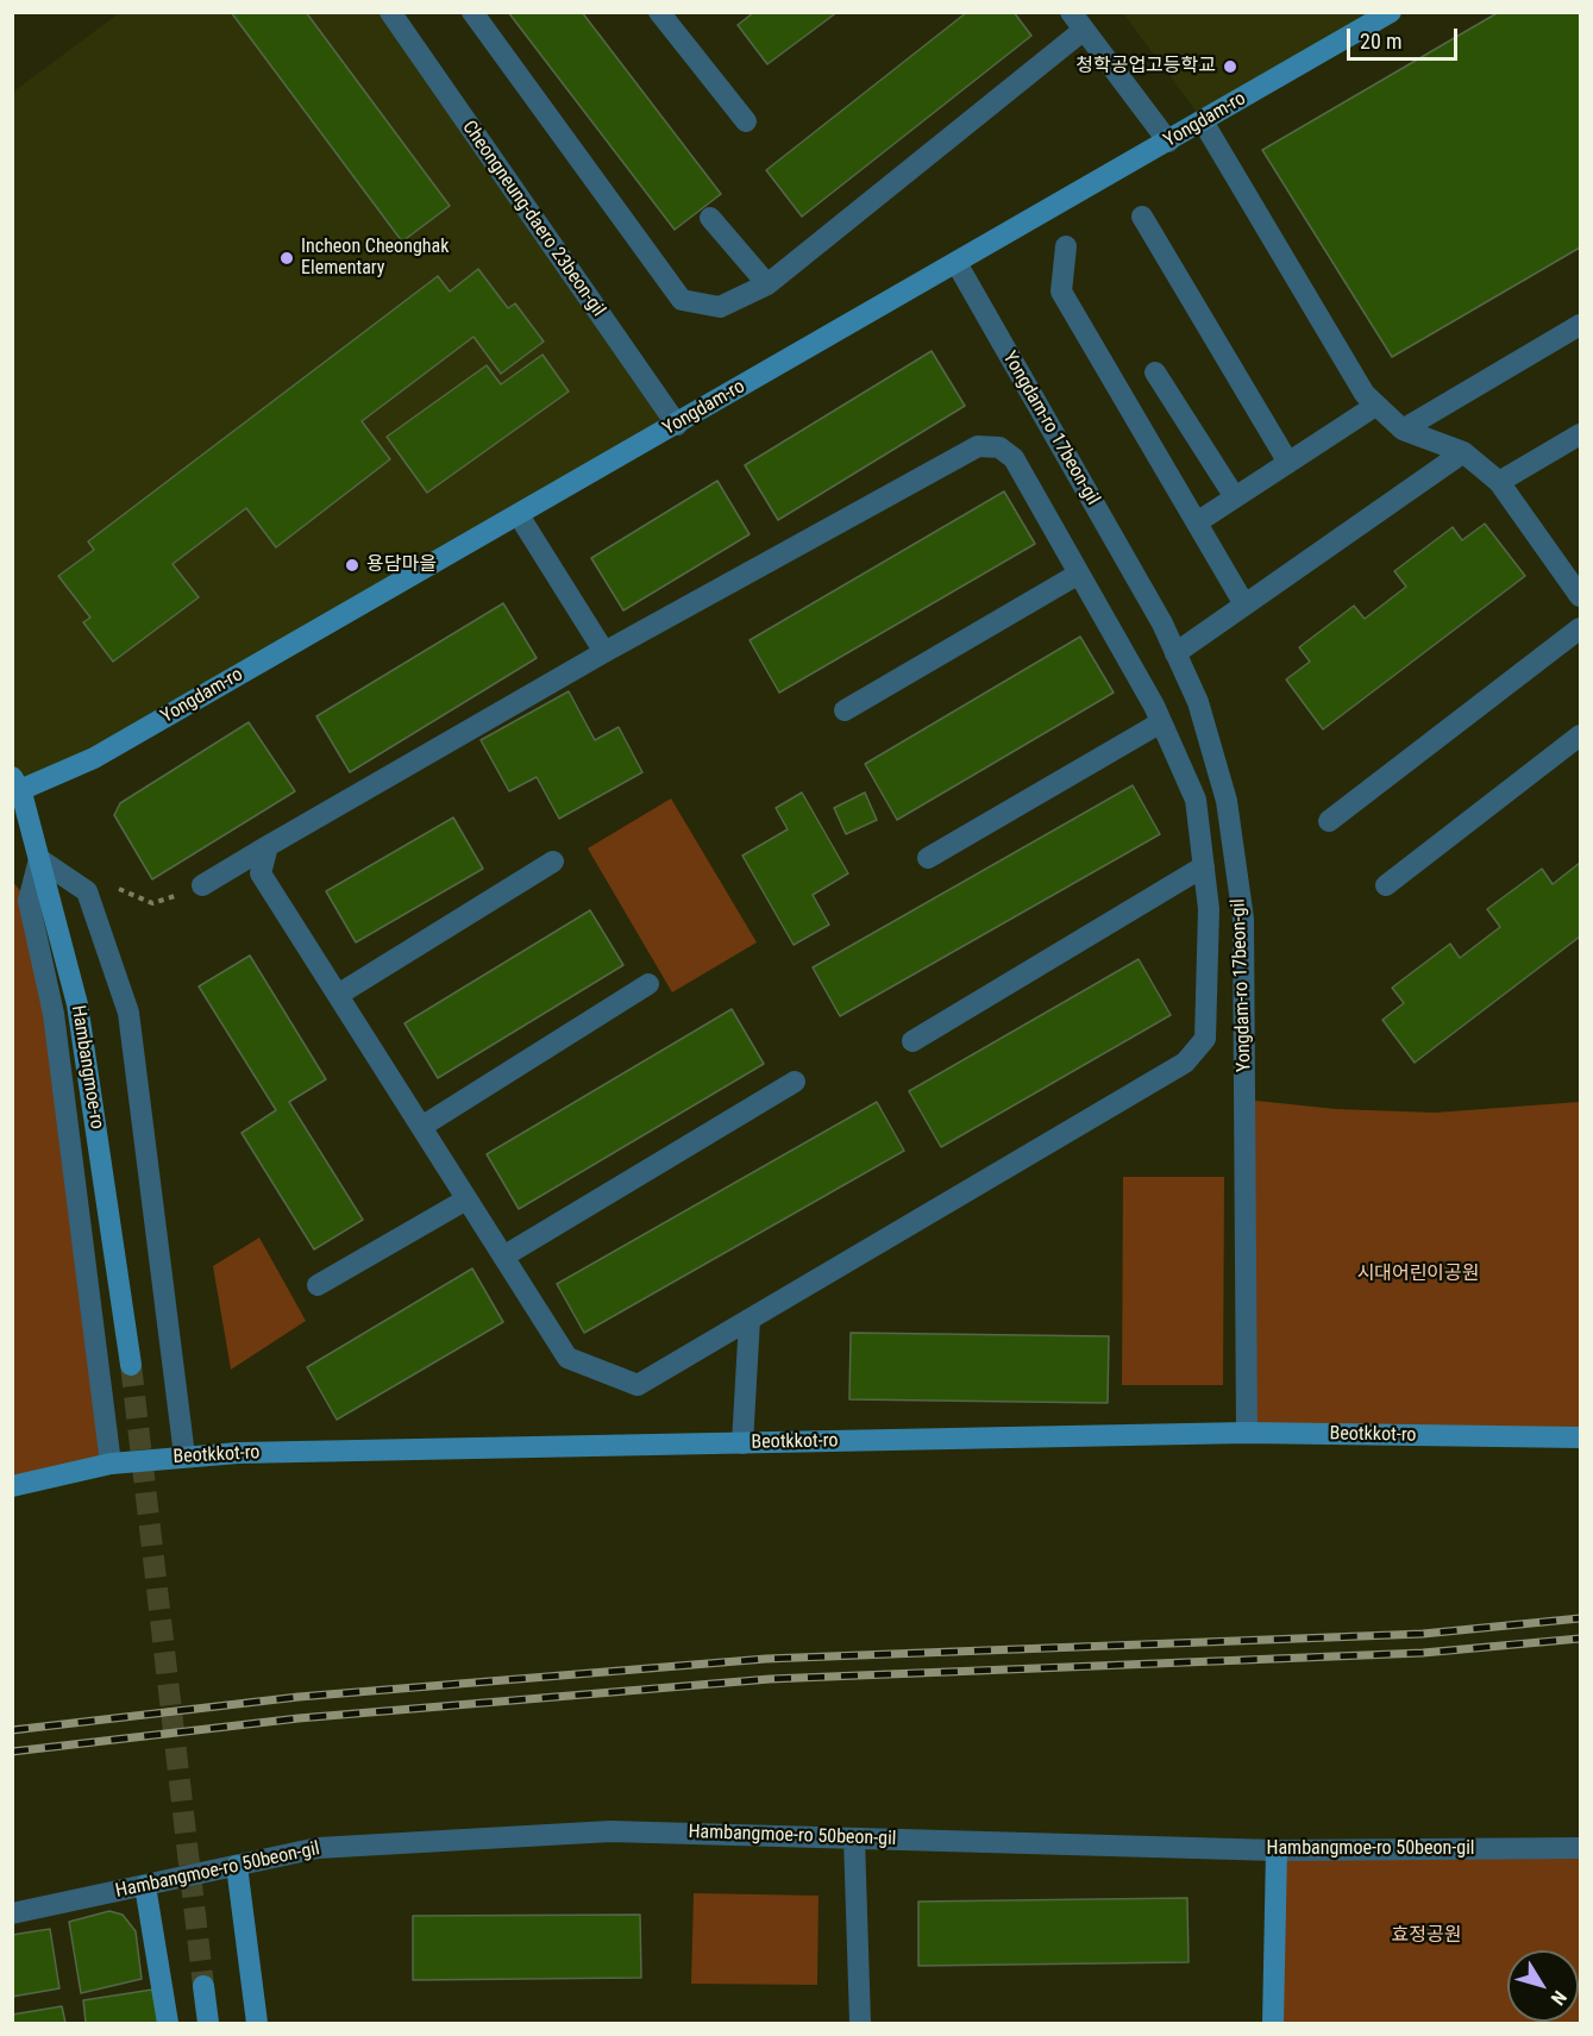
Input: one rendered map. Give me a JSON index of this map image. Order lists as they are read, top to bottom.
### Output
{
  "streets": {
    "street": [
      "Yongdam-ro",
      "Cheongneung-daero 23beon-gil",
      "Yongdam-ro 17beon-gil",
      "Hambangmoe-ro",
      "Beotkkot-ro",
      "Hambangmoe-ro 50beon-gil"
    ]
  },
  "crossings": [
    ["Yongdam-ro", "Cheongneung-daero 23beon-gil"],
    ["Yongdam-ro", "Yongdam-ro 17beon-gil"],
    ["Yongdam-ro", "Hambangmoe-ro"],
    ["Yongdam-ro 17beon-gil", "Beotkkot-ro"]
  ],
  "parks": ["시대어린이공원", "효정공원"],
  "places": ["청학공업고등학교", "Incheon Cheonghak Elementary", "용담마을"],
  "scale_bar": "20 m",
  "north": "bottom right"
}
